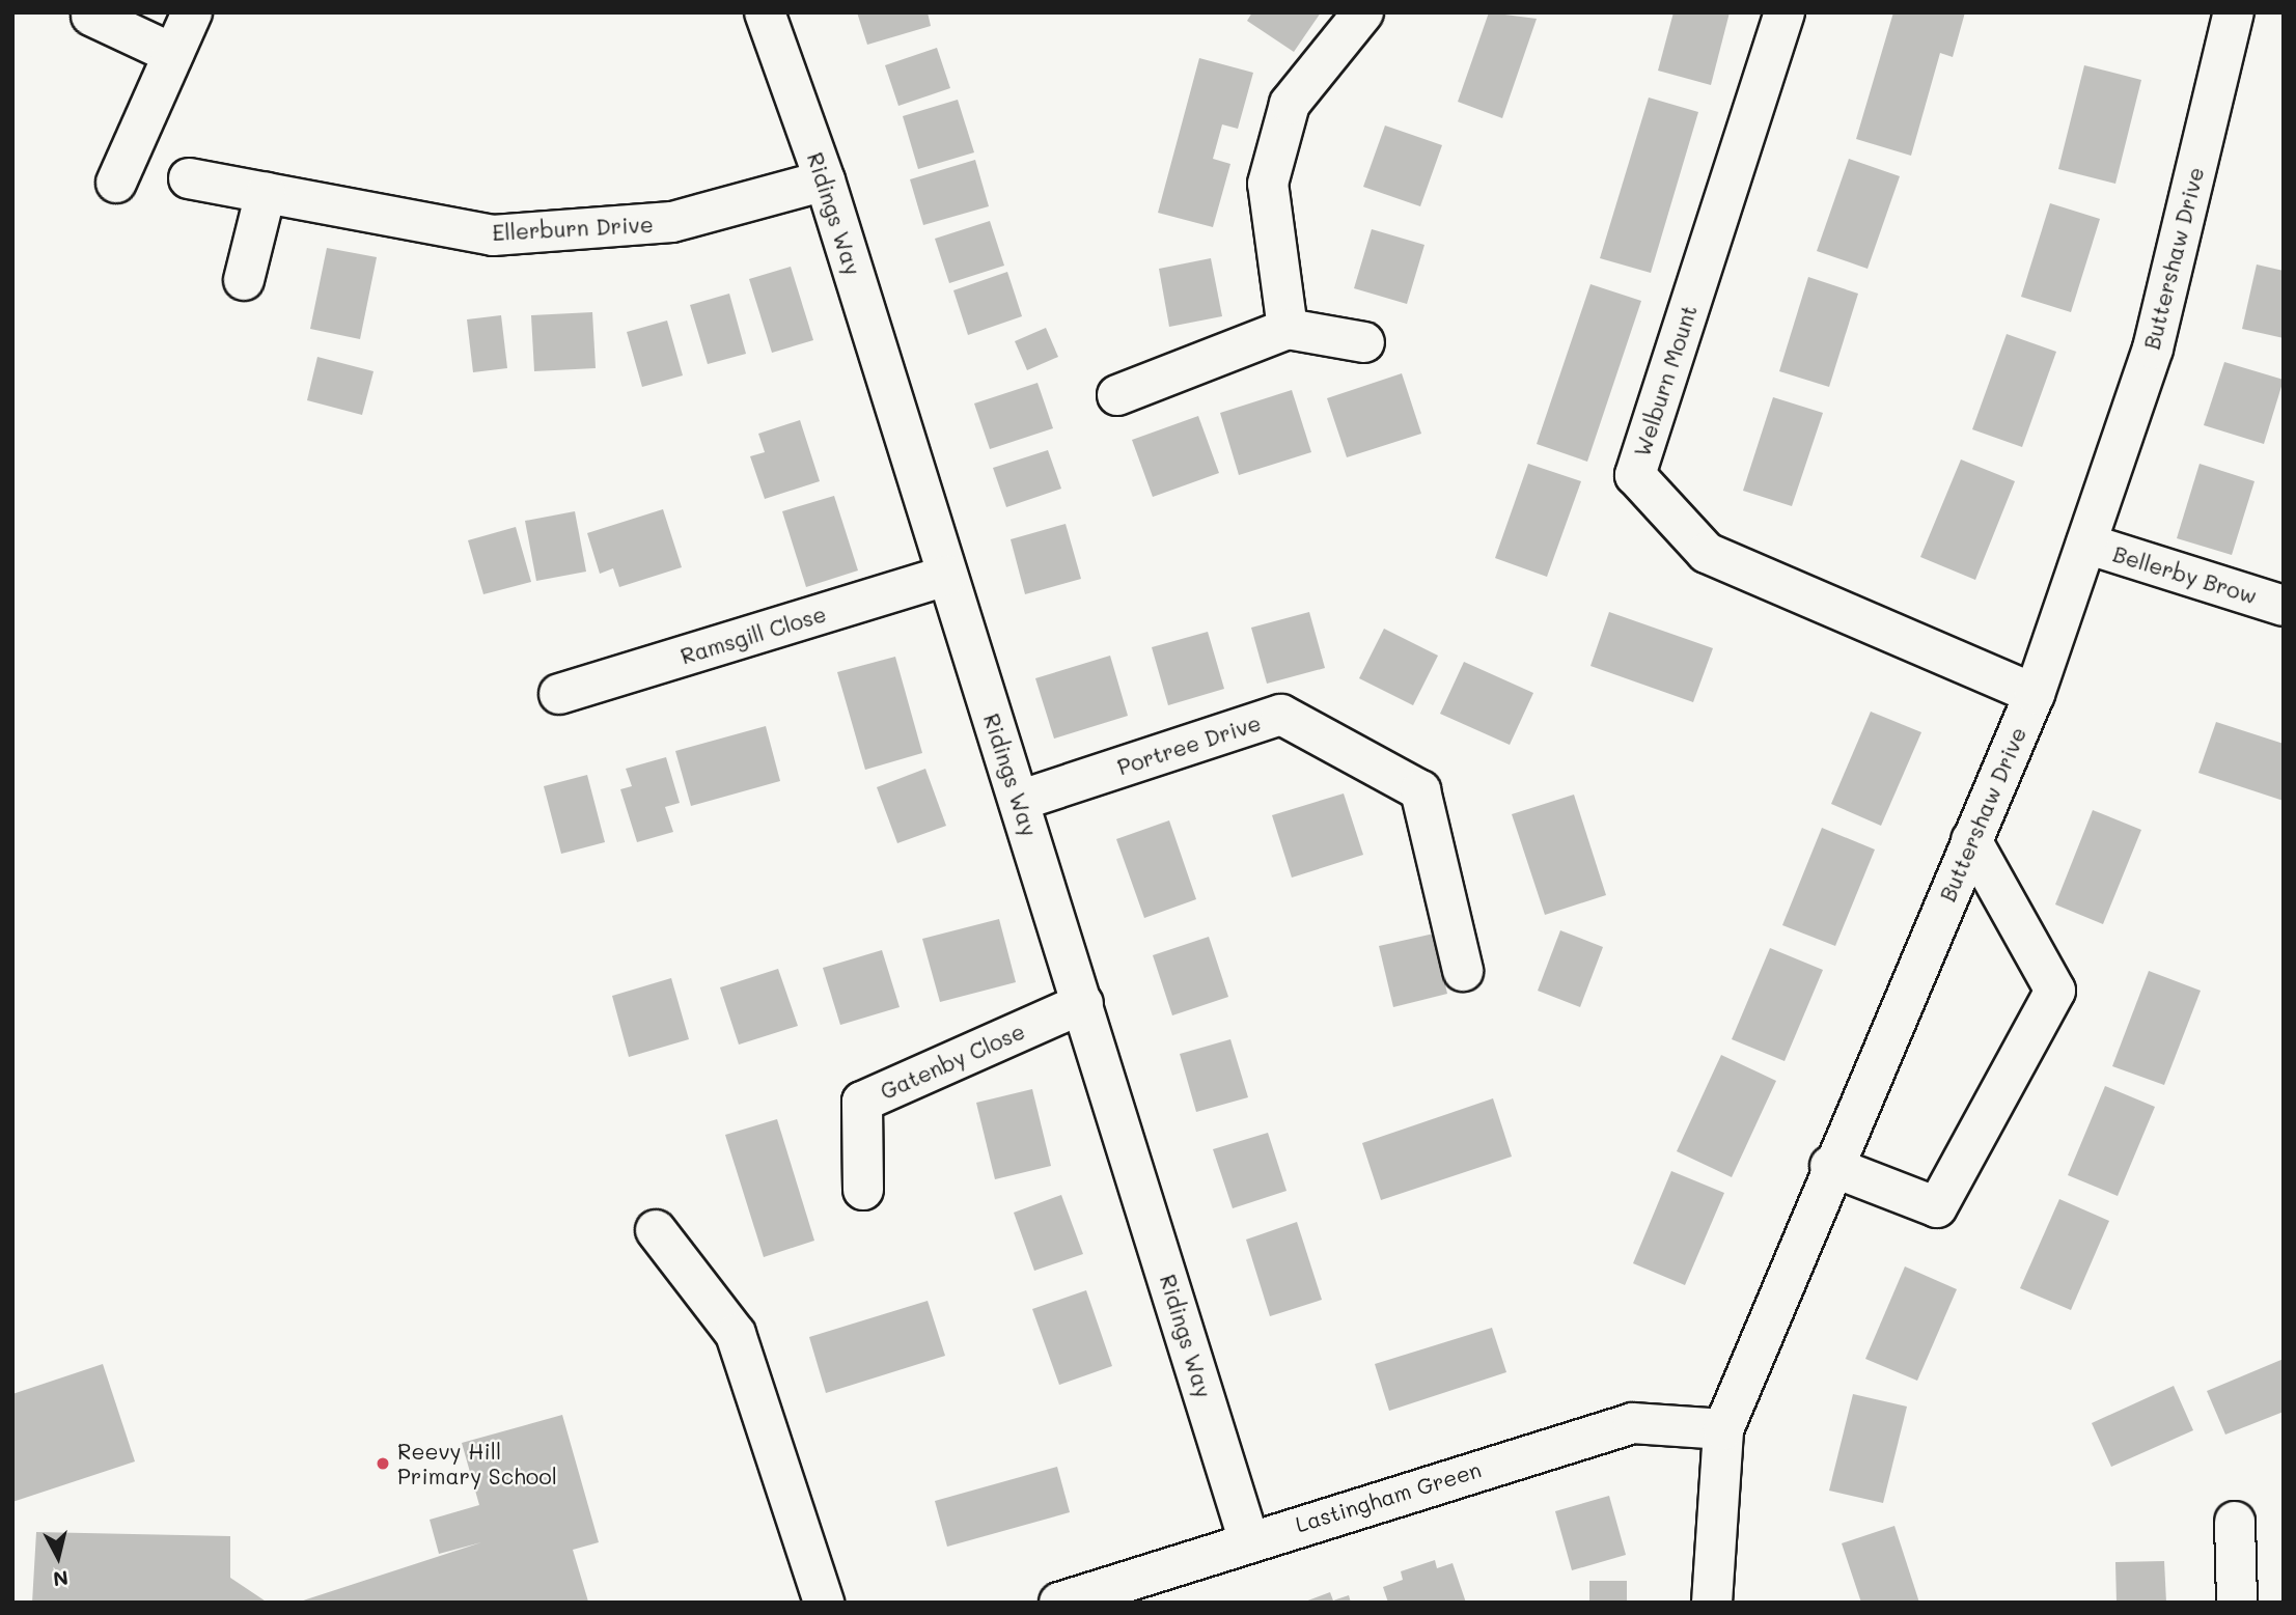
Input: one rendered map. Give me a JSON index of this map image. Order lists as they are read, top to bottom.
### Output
{
  "streets": {
    "street": [
      "Ridings Way",
      "Ellerburn Drive",
      "Buttershaw Drive",
      "Welburn Mount",
      "Bellerby Brow",
      "Ramsgill Close",
      "Portree Drive",
      "Gatenby Close",
      "Lastingham Green"
    ]
  },
  "crossings": [
    ["Ridings Way", "Ellerburn Drive"],
    ["Ridings Way", "Ramsgill Close"],
    ["Ridings Way", "Portree Drive"],
    ["Ridings Way", "Gatenby Close"],
    ["Ridings Way", "Lastingham Green"],
    ["Buttershaw Drive", "Welburn Mount"],
    ["Buttershaw Drive", "Bellerby Brow"],
    ["Buttershaw Drive", "Lastingham Green"]
  ],
  "places": ["Reevy Hill Primary School"],
  "north": "bottom"
}
